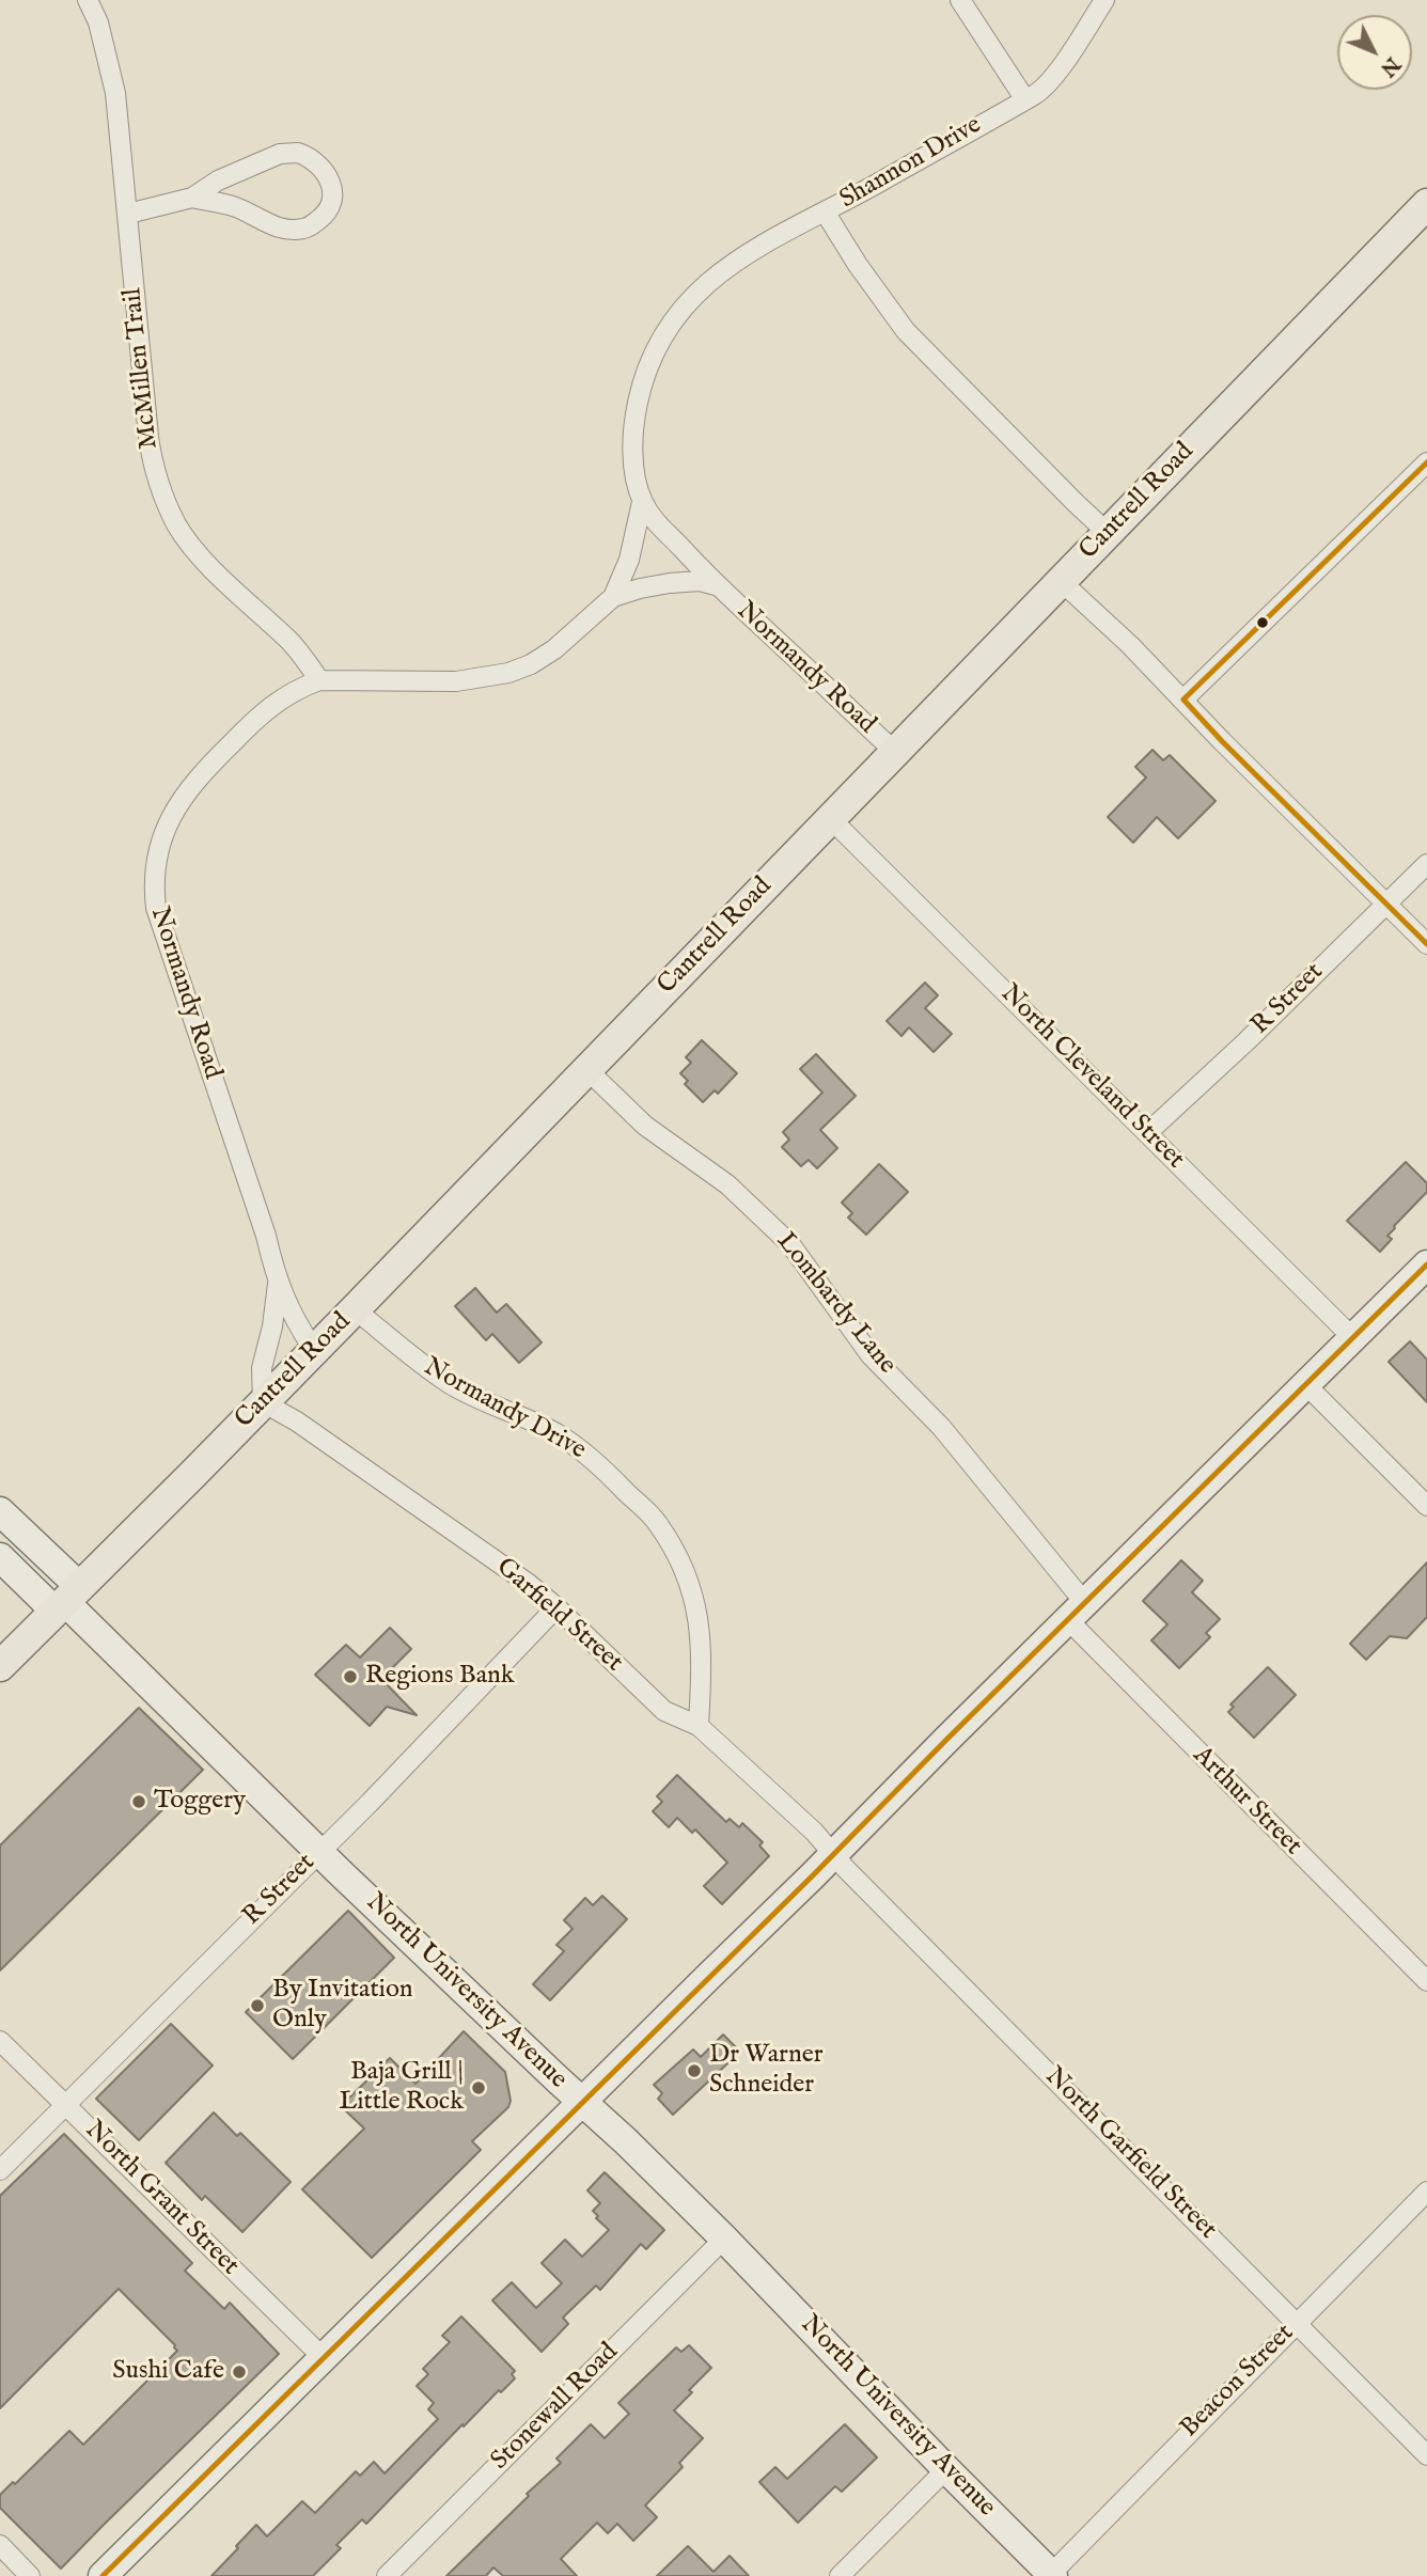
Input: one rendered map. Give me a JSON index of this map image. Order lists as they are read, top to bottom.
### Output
{
  "streets": {
    "main road": ["Cantrell Road"],
    "street": [
      "Shannon Drive",
      "McMillen Trail",
      "Normandy Road",
      "R Street",
      "North Cleveland Street",
      "Lombardy Lane",
      "Normandy Drive",
      "Garfield Street",
      "Arthur Street",
      "North University Avenue",
      "North Garfield Street",
      "North Grant Street",
      "Beacon Street",
      "Stonewall Road"
    ]
  },
  "crossings": [
    ["Shannon Drive", "Cantrell Road"],
    ["McMillen Trail", "Normandy Road"],
    ["Cantrell Road", "Normandy Road"],
    ["Cantrell Road", "North Cleveland Street"],
    ["Cantrell Road", "Lombardy Lane"],
    ["Cantrell Road", "Normandy Drive"],
    ["Cantrell Road", "Garfield Street"],
    ["Cantrell Road", "North University Avenue"],
    ["Normandy Road", "Garfield Street"],
    ["R Street", "North Cleveland Street"],
    ["R Street", "Garfield Street"],
    ["R Street", "North University Avenue"],
    ["R Street", "North Grant Street"],
    ["Lombardy Lane", "Arthur Street"],
    ["Normandy Drive", "Garfield Street"],
    ["Garfield Street", "North Garfield Street"],
    ["North University Avenue", "Beacon Street"],
    ["North University Avenue", "Stonewall Road"],
    ["North Garfield Street", "Beacon Street"]
  ],
  "places": [
    "Regions Bank",
    "Toggery",
    "By Invitation Only",
    "Dr Warner Schneider",
    "Baja Grill | Little Rock",
    "Sushi Cafe"
  ],
  "north": "bottom right"
}
